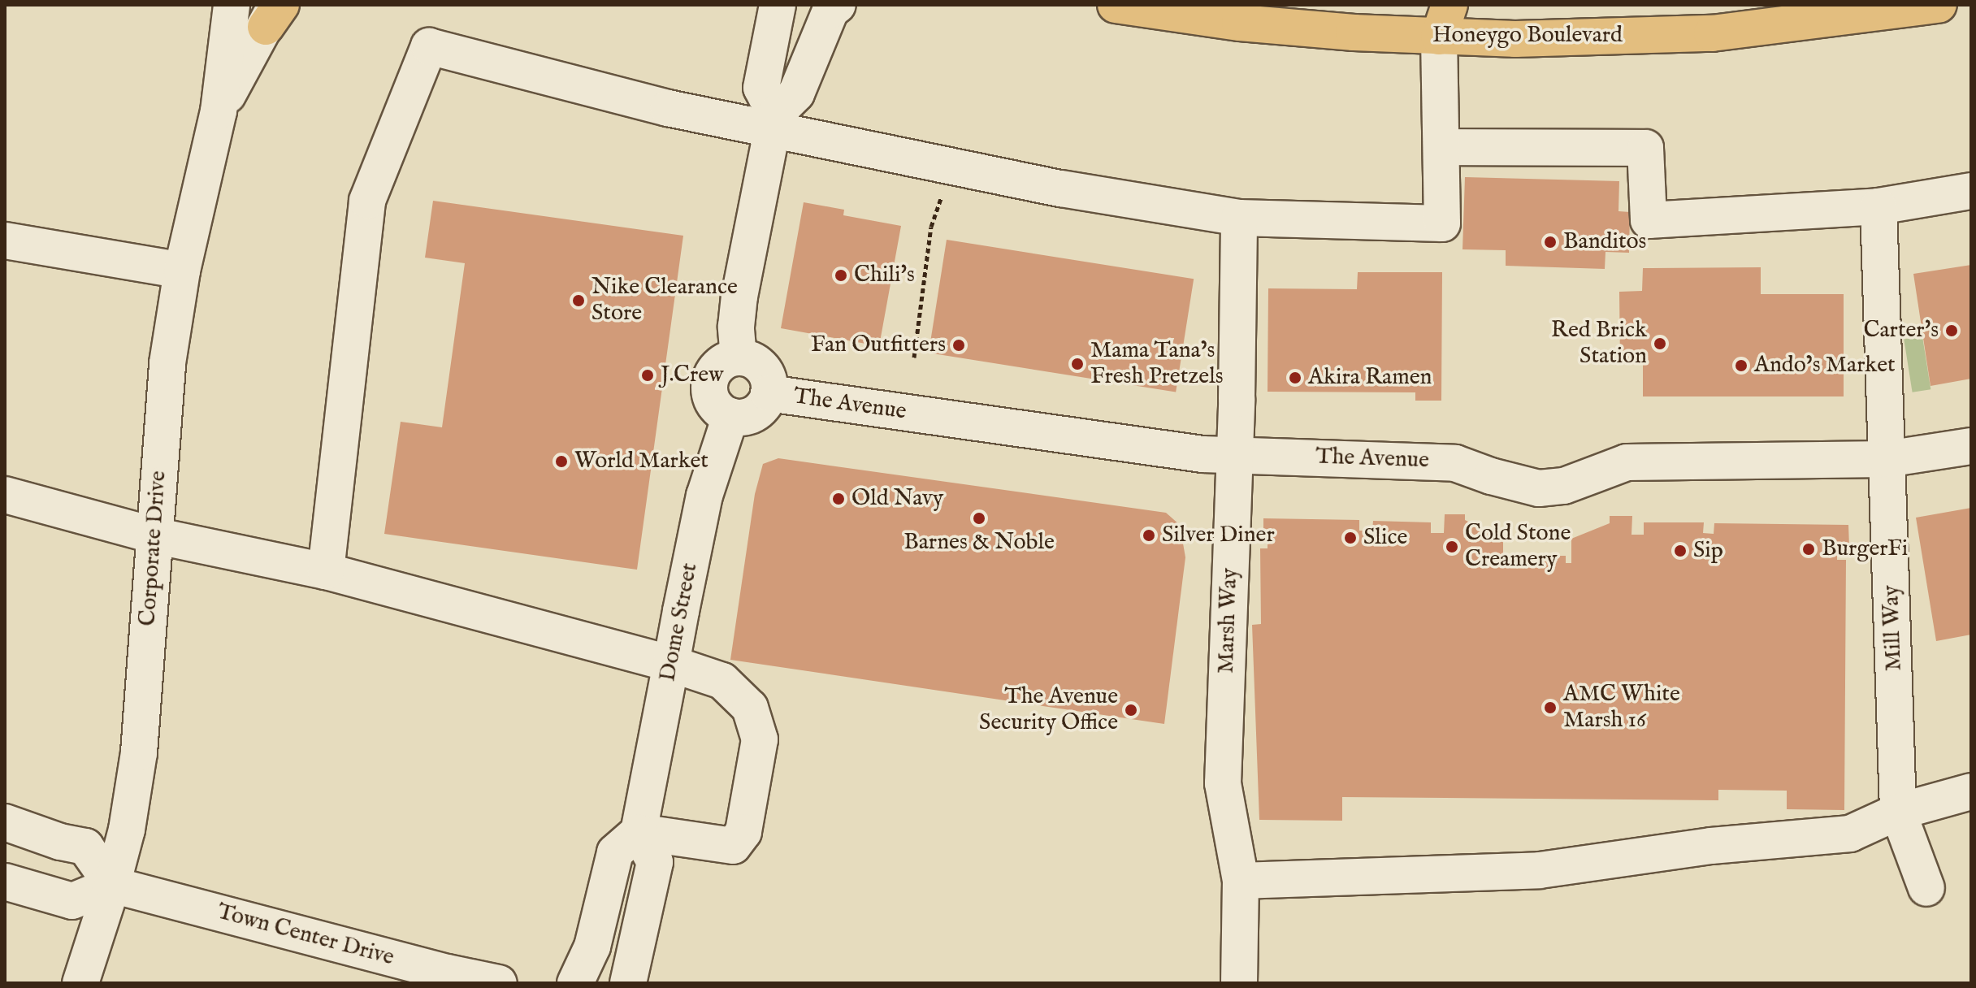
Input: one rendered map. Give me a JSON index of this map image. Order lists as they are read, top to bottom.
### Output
{
  "streets": {
    "main road": ["Honeygo Boulevard"],
    "street": [
      "The Avenue",
      "Corporate Drive",
      "Marsh Way",
      "Dome Street",
      "Mill Way",
      "Town Center Drive"
    ]
  },
  "crossings": [
    ["The Avenue", "Marsh Way"],
    ["The Avenue", "Dome Street"],
    ["The Avenue", "Mill Way"],
    ["Corporate Drive", "Town Center Drive"]
  ],
  "places": [
    "Banditos",
    "Chili's",
    "Nike Clearance Store",
    "Carter's",
    "Red Brick Station",
    "Fan Outfitters",
    "Mama Tana’s Fresh Pretzels",
    "Ando’s Market",
    "J.Crew",
    "Akira Ramen",
    "World Market",
    "Old Navy",
    "Barnes & Noble",
    "Silver Diner",
    "Slice",
    "Cold Stone Creamery",
    "BurgerFi",
    "Sip",
    "AMC White Marsh 16",
    "The Avenue Security Office"
  ]
}
